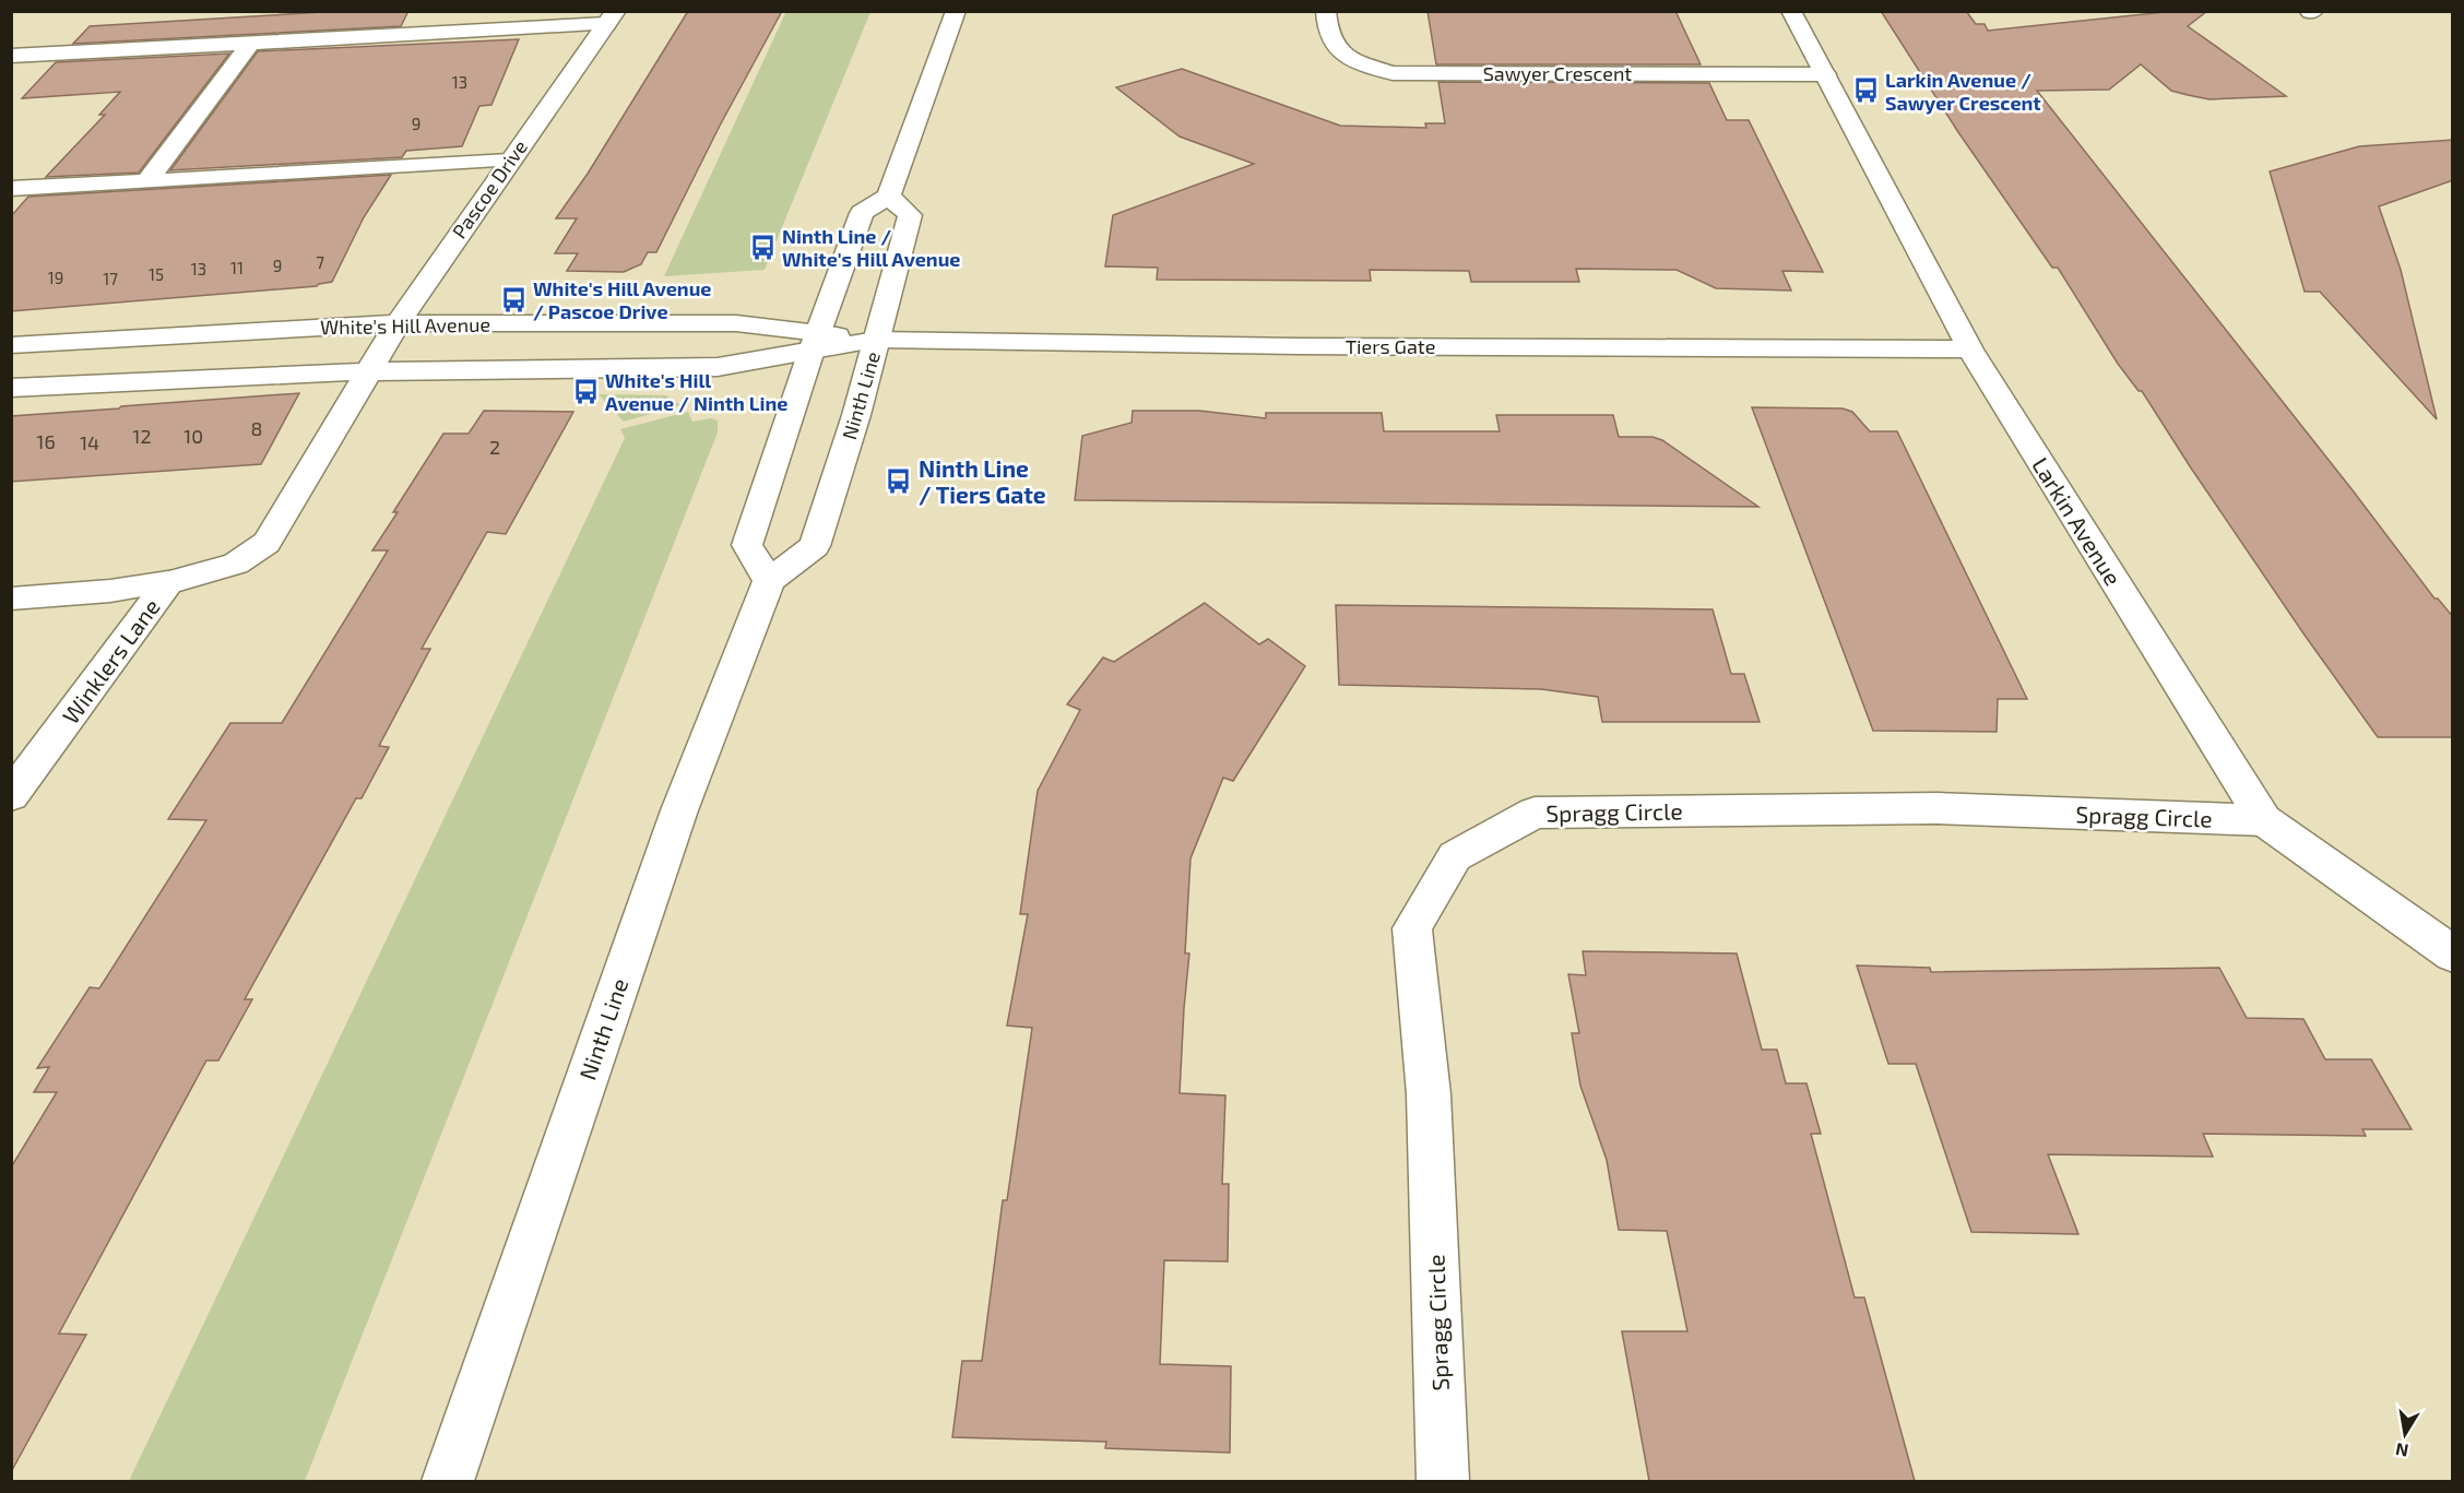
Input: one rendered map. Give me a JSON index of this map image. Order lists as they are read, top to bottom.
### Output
{
  "streets": {
    "street": [
      "Sawyer Crescent",
      "Pascoe Drive",
      "White's Hill Avenue",
      "Tiers Gate",
      "Ninth Line",
      "Larkin Avenue",
      "Winklers Lane",
      "Spragg Circle"
    ]
  },
  "crossings": [
    ["Sawyer Crescent", "Larkin Avenue"],
    ["Pascoe Drive", "White's Hill Avenue"],
    ["Pascoe Drive", "Winklers Lane"],
    ["White's Hill Avenue", "Tiers Gate"],
    ["White's Hill Avenue", "Winklers Lane"],
    ["Tiers Gate", "Ninth Line"],
    ["Tiers Gate", "Larkin Avenue"],
    ["Larkin Avenue", "Spragg Circle"]
  ],
  "places": {
    "bus stop": [
      "Larkin Avenue / Sawyer Crescent",
      "Ninth Line / White's Hill Avenue",
      "White's Hill Avenue / Pascoe Drive",
      "White's Hill Avenue / Ninth Line",
      "Ninth Line / Tiers Gate"
    ]
  },
  "house_numbers": [
    "13",
    "9",
    "7",
    "9",
    "11",
    "13",
    "15",
    "19",
    "17",
    "8",
    "12",
    "10",
    "16",
    "14",
    "2"
  ],
  "north": "bottom"
}
